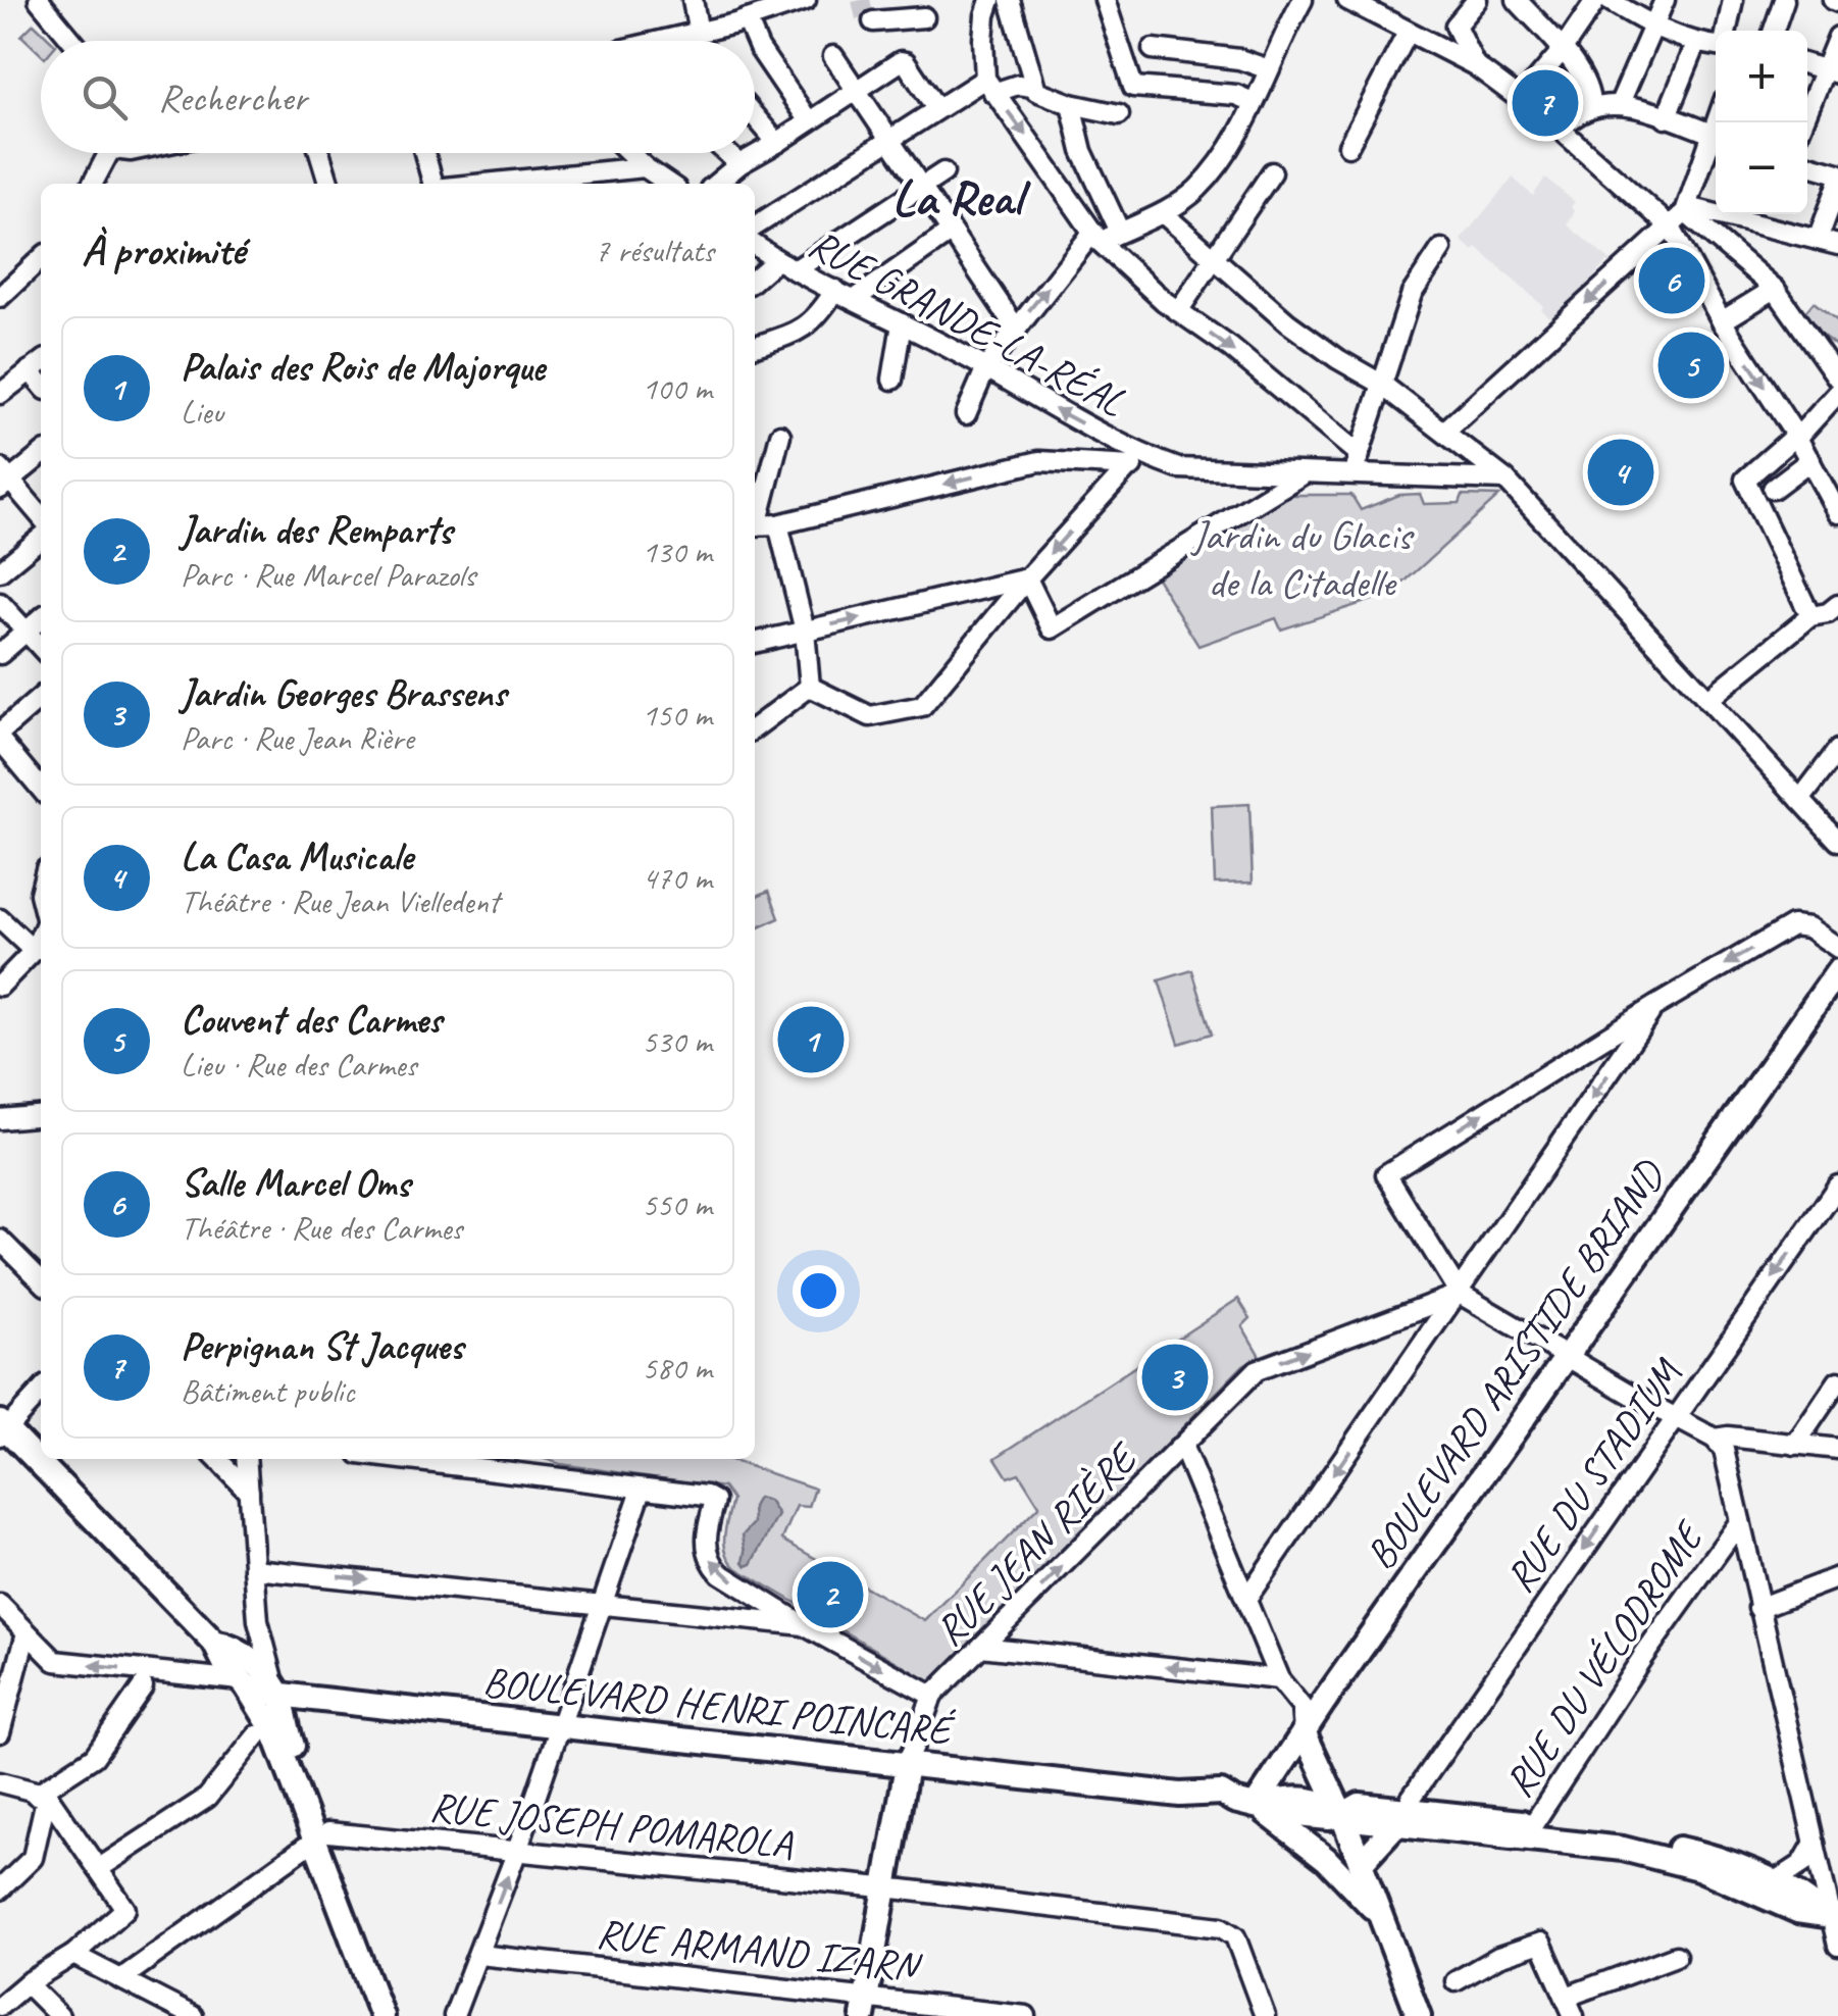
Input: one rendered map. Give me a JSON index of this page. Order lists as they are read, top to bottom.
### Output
{
  "streets": {
    "main road": ["BOULEVARD ARISTIDE BRIAND", "BOULEVARD HENRI POINCARÉ"],
    "street": [
      "RUE GRANDE-LA-RÉAL",
      "RUE DU STADIUM",
      "RUE JEAN RIÈRE",
      "RUE DU VÉLODROME",
      "RUE JOSEPH POMAROLA",
      "RUE ARMAND IZARN"
    ]
  },
  "crossings": [
    ["BOULEVARD ARISTIDE BRIAND", "BOULEVARD HENRI POINCARÉ"],
    ["RUE DU STADIUM", "BOULEVARD HENRI POINCARÉ"],
    ["RUE JEAN RIÈRE", "BOULEVARD HENRI POINCARÉ"],
    ["RUE DU VÉLODROME", "BOULEVARD HENRI POINCARÉ"]
  ],
  "one_way": ["RUE DU STADIUM"],
  "districts": ["La Real"],
  "parks": ["Jardin du Glacis de la Citadelle"],
  "page": {
    "map_buttons": ["+", "−"],
    "search": "Rechercher",
    "pins": [
      "7",
      "6",
      "5",
      "4",
      "1",
      "3",
      "2"
    ],
    "heading": ["À proximité", "7 résultats"],
    "list": [
      {
        "mark": "1",
        "name": "Palais des Rois de Majorque",
        "note": "Lieu",
        "value": "100 m"
      },
      {
        "mark": "2",
        "name": "Jardin des Remparts",
        "note": "Parc · Rue Marcel Parazols",
        "value": "130 m"
      },
      {
        "mark": "3",
        "name": "Jardin Georges Brassens",
        "note": "Parc · Rue Jean Rière",
        "value": "150 m"
      },
      {
        "mark": "4",
        "name": "La Casa Musicale",
        "note": "Théâtre · Rue Jean Vielledent",
        "value": "470 m"
      },
      {
        "mark": "5",
        "name": "Couvent des Carmes",
        "note": "Lieu · Rue des Carmes",
        "value": "530 m"
      },
      {
        "mark": "6",
        "name": "Salle Marcel Oms",
        "note": "Théâtre · Rue des Carmes",
        "value": "550 m"
      },
      {
        "mark": "7",
        "name": "Perpignan St Jacques",
        "note": "Bâtiment public",
        "value": "580 m"
      }
    ]
  }
}
